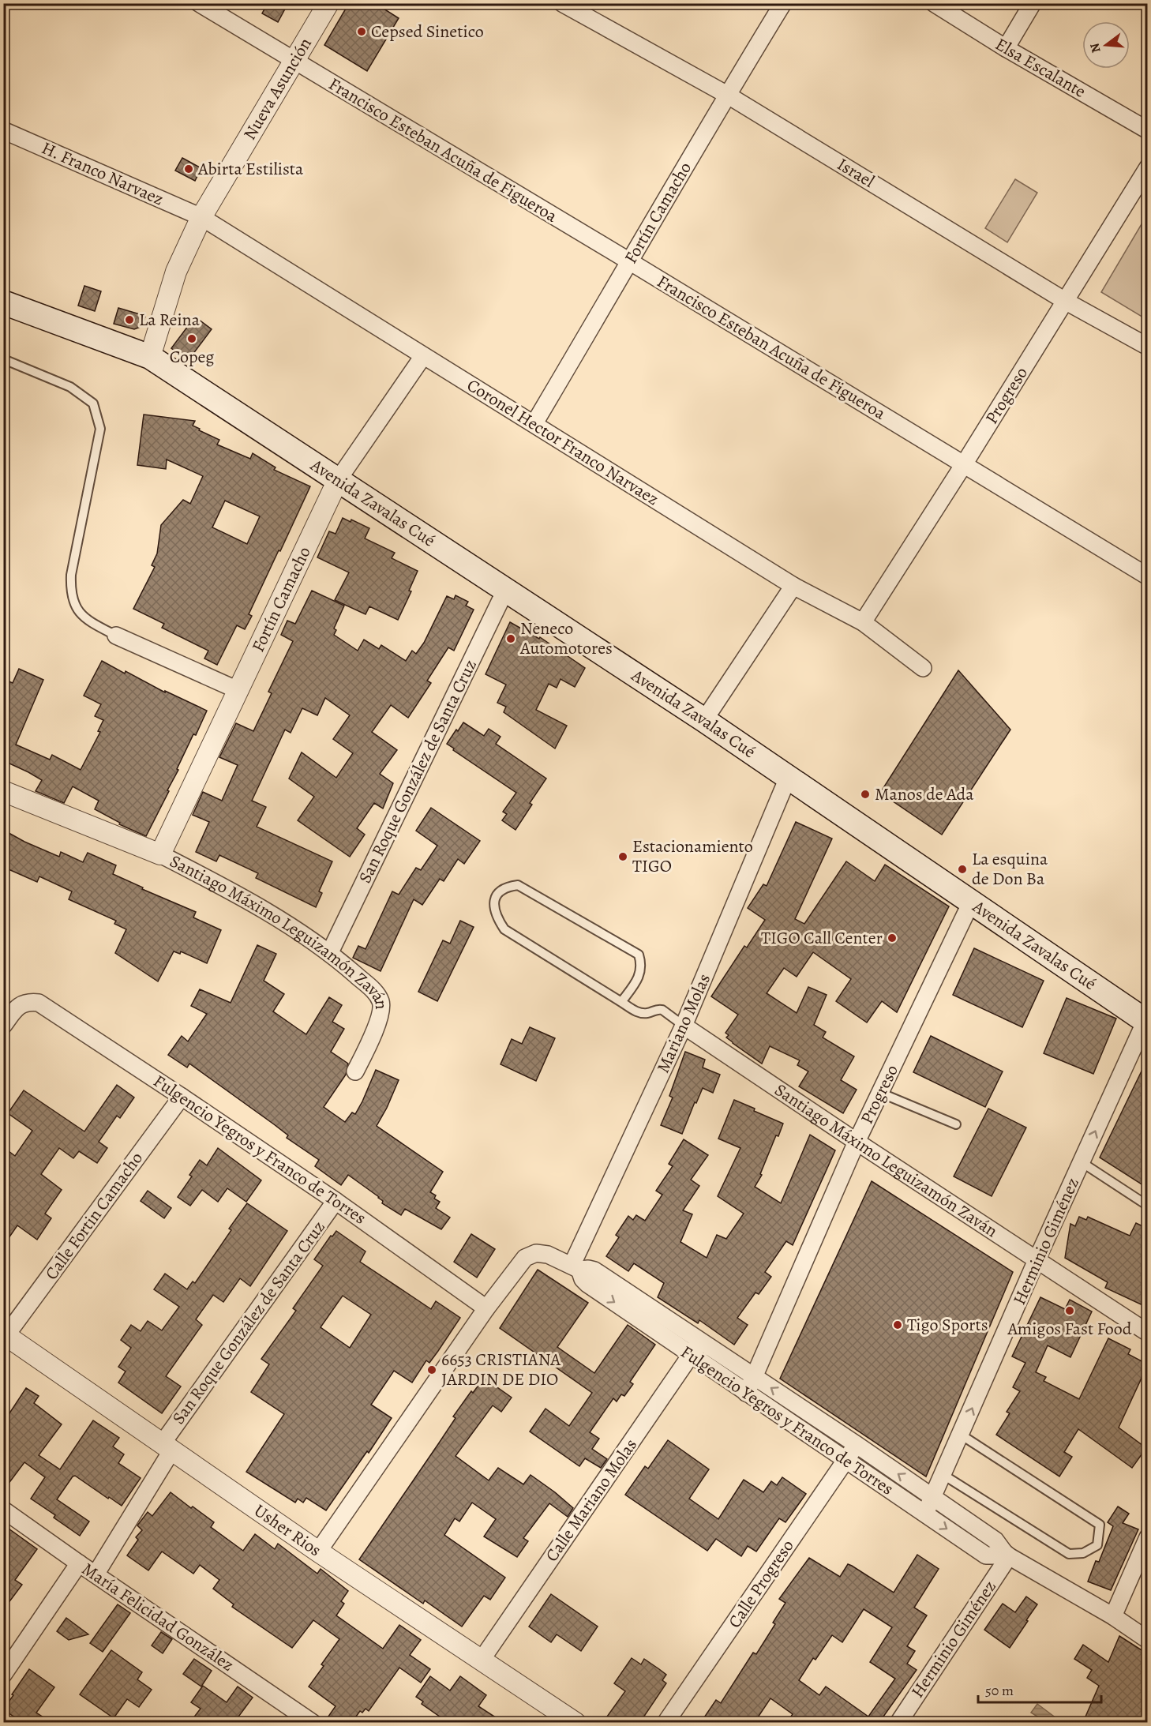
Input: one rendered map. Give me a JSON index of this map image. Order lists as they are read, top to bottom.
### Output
{
  "streets": {
    "main road": ["Avenida Zavalas Cué"],
    "street": [
      "Elsa Escalante",
      "Nueva Asunción",
      "Francisco Esteban Acuña de Figueroa",
      "Israel",
      "H. Franco Narvaez",
      "Fortín Camacho",
      "Progreso",
      "Coronel Hector Franco Narvaez",
      "San Roque González de Santa Cruz",
      "Santiago Máximo Leguizamón Zaván",
      "Mariano Molas",
      "Fulgencio Yegros y Franco de Torres",
      "Calle Fortin Camacho",
      "Herminio Giménez",
      "Calle Mariano Molas",
      "Usher Rios",
      "Calle Progreso",
      "María Felicidad González"
    ]
  },
  "crossings": [
    ["Nueva Asunción", "Francisco Esteban Acuña de Figueroa"],
    ["Nueva Asunción", "H. Franco Narvaez"],
    ["Nueva Asunción", "Coronel Hector Franco Narvaez"],
    ["Nueva Asunción", "Avenida Zavalas Cué"],
    ["Francisco Esteban Acuña de Figueroa", "Fortín Camacho"],
    ["Francisco Esteban Acuña de Figueroa", "Progreso"],
    ["Israel", "Fortín Camacho"],
    ["Israel", "Progreso"],
    ["H. Franco Narvaez", "Coronel Hector Franco Narvaez"],
    ["Fortín Camacho", "Coronel Hector Franco Narvaez"],
    ["Fortín Camacho", "Avenida Zavalas Cué"],
    ["Fortín Camacho", "Santiago Máximo Leguizamón Zaván"],
    ["Progreso", "Coronel Hector Franco Narvaez"],
    ["Progreso", "Avenida Zavalas Cué"],
    ["Progreso", "Santiago Máximo Leguizamón Zaván"],
    ["Progreso", "Fulgencio Yegros y Franco de Torres"],
    ["Avenida Zavalas Cué", "San Roque González de Santa Cruz"],
    ["Avenida Zavalas Cué", "Mariano Molas"],
    ["Avenida Zavalas Cué", "Herminio Giménez"],
    ["San Roque González de Santa Cruz", "Santiago Máximo Leguizamón Zaván"],
    ["San Roque González de Santa Cruz", "Fulgencio Yegros y Franco de Torres"],
    ["San Roque González de Santa Cruz", "Usher Rios"],
    ["San Roque González de Santa Cruz", "María Felicidad González"],
    ["Santiago Máximo Leguizamón Zaván", "Mariano Molas"],
    ["Santiago Máximo Leguizamón Zaván", "Herminio Giménez"],
    ["Mariano Molas", "Fulgencio Yegros y Franco de Torres"],
    ["Fulgencio Yegros y Franco de Torres", "Calle Fortin Camacho"],
    ["Fulgencio Yegros y Franco de Torres", "Herminio Giménez"],
    ["Fulgencio Yegros y Franco de Torres", "Calle Mariano Molas"],
    ["Fulgencio Yegros y Franco de Torres", "Calle Progreso"],
    ["Calle Fortin Camacho", "Usher Rios"],
    ["Calle Mariano Molas", "Usher Rios"]
  ],
  "one_way": ["Herminio Giménez"],
  "places": [
    "Cepsed Sinetico",
    "Abirta Estilista",
    "La Reina",
    "Copeg",
    "Neneco Automotores",
    "Manos de Ada",
    "Estacionamiento TIGO",
    "La esquina de Don Ba",
    "TIGO Call Center",
    "Amigos Fast Food",
    "Tigo Sports",
    "6653 CRISTIANA JARDIN DE DIO"
  ],
  "scale_bar": "50 m",
  "north": "left"
}
